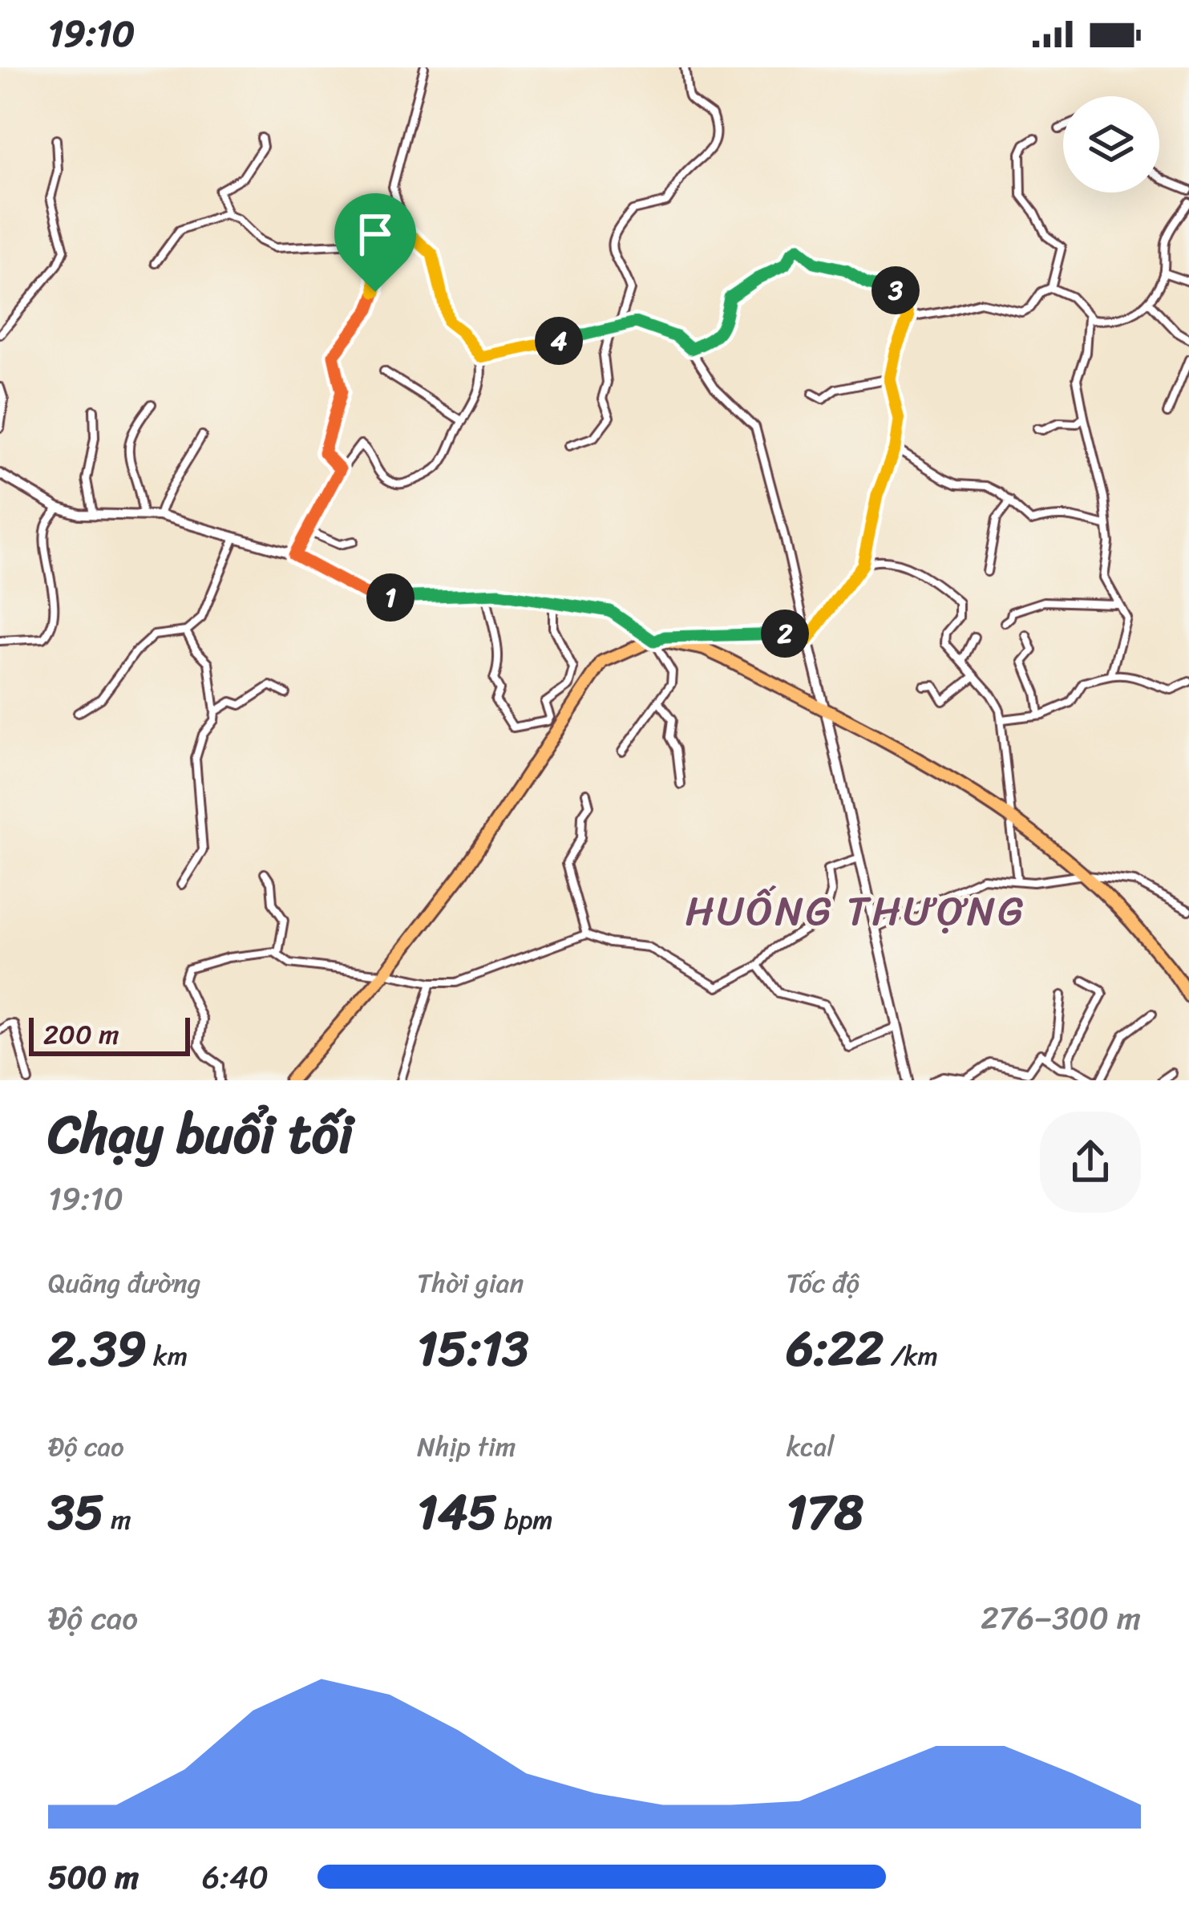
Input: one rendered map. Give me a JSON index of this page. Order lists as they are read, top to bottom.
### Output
{
  "districts": ["HUỐNG THƯỢNG"],
  "scale_bar": "200 m",
  "page": {
    "status": "19:10",
    "pins": [
      "3",
      "4",
      "1",
      "2"
    ],
    "scale": "200 m",
    "heading": ["Chạy buổi tối", "19:10"],
    "stats": [
      ["Quãng đường", "2.39 km"],
      ["Thời gian", "15:13"],
      ["Tốc độ", "6:22 /km"],
      ["Độ cao", "35 m"],
      ["Nhịp tim", "145 bpm"],
      ["kcal", "178"]
    ],
    "chart": ["Độ cao", "276–300 m"],
    "list": [
      {
        "name": "500 m",
        "note": "6:40"
      }
    ]
  }
}
